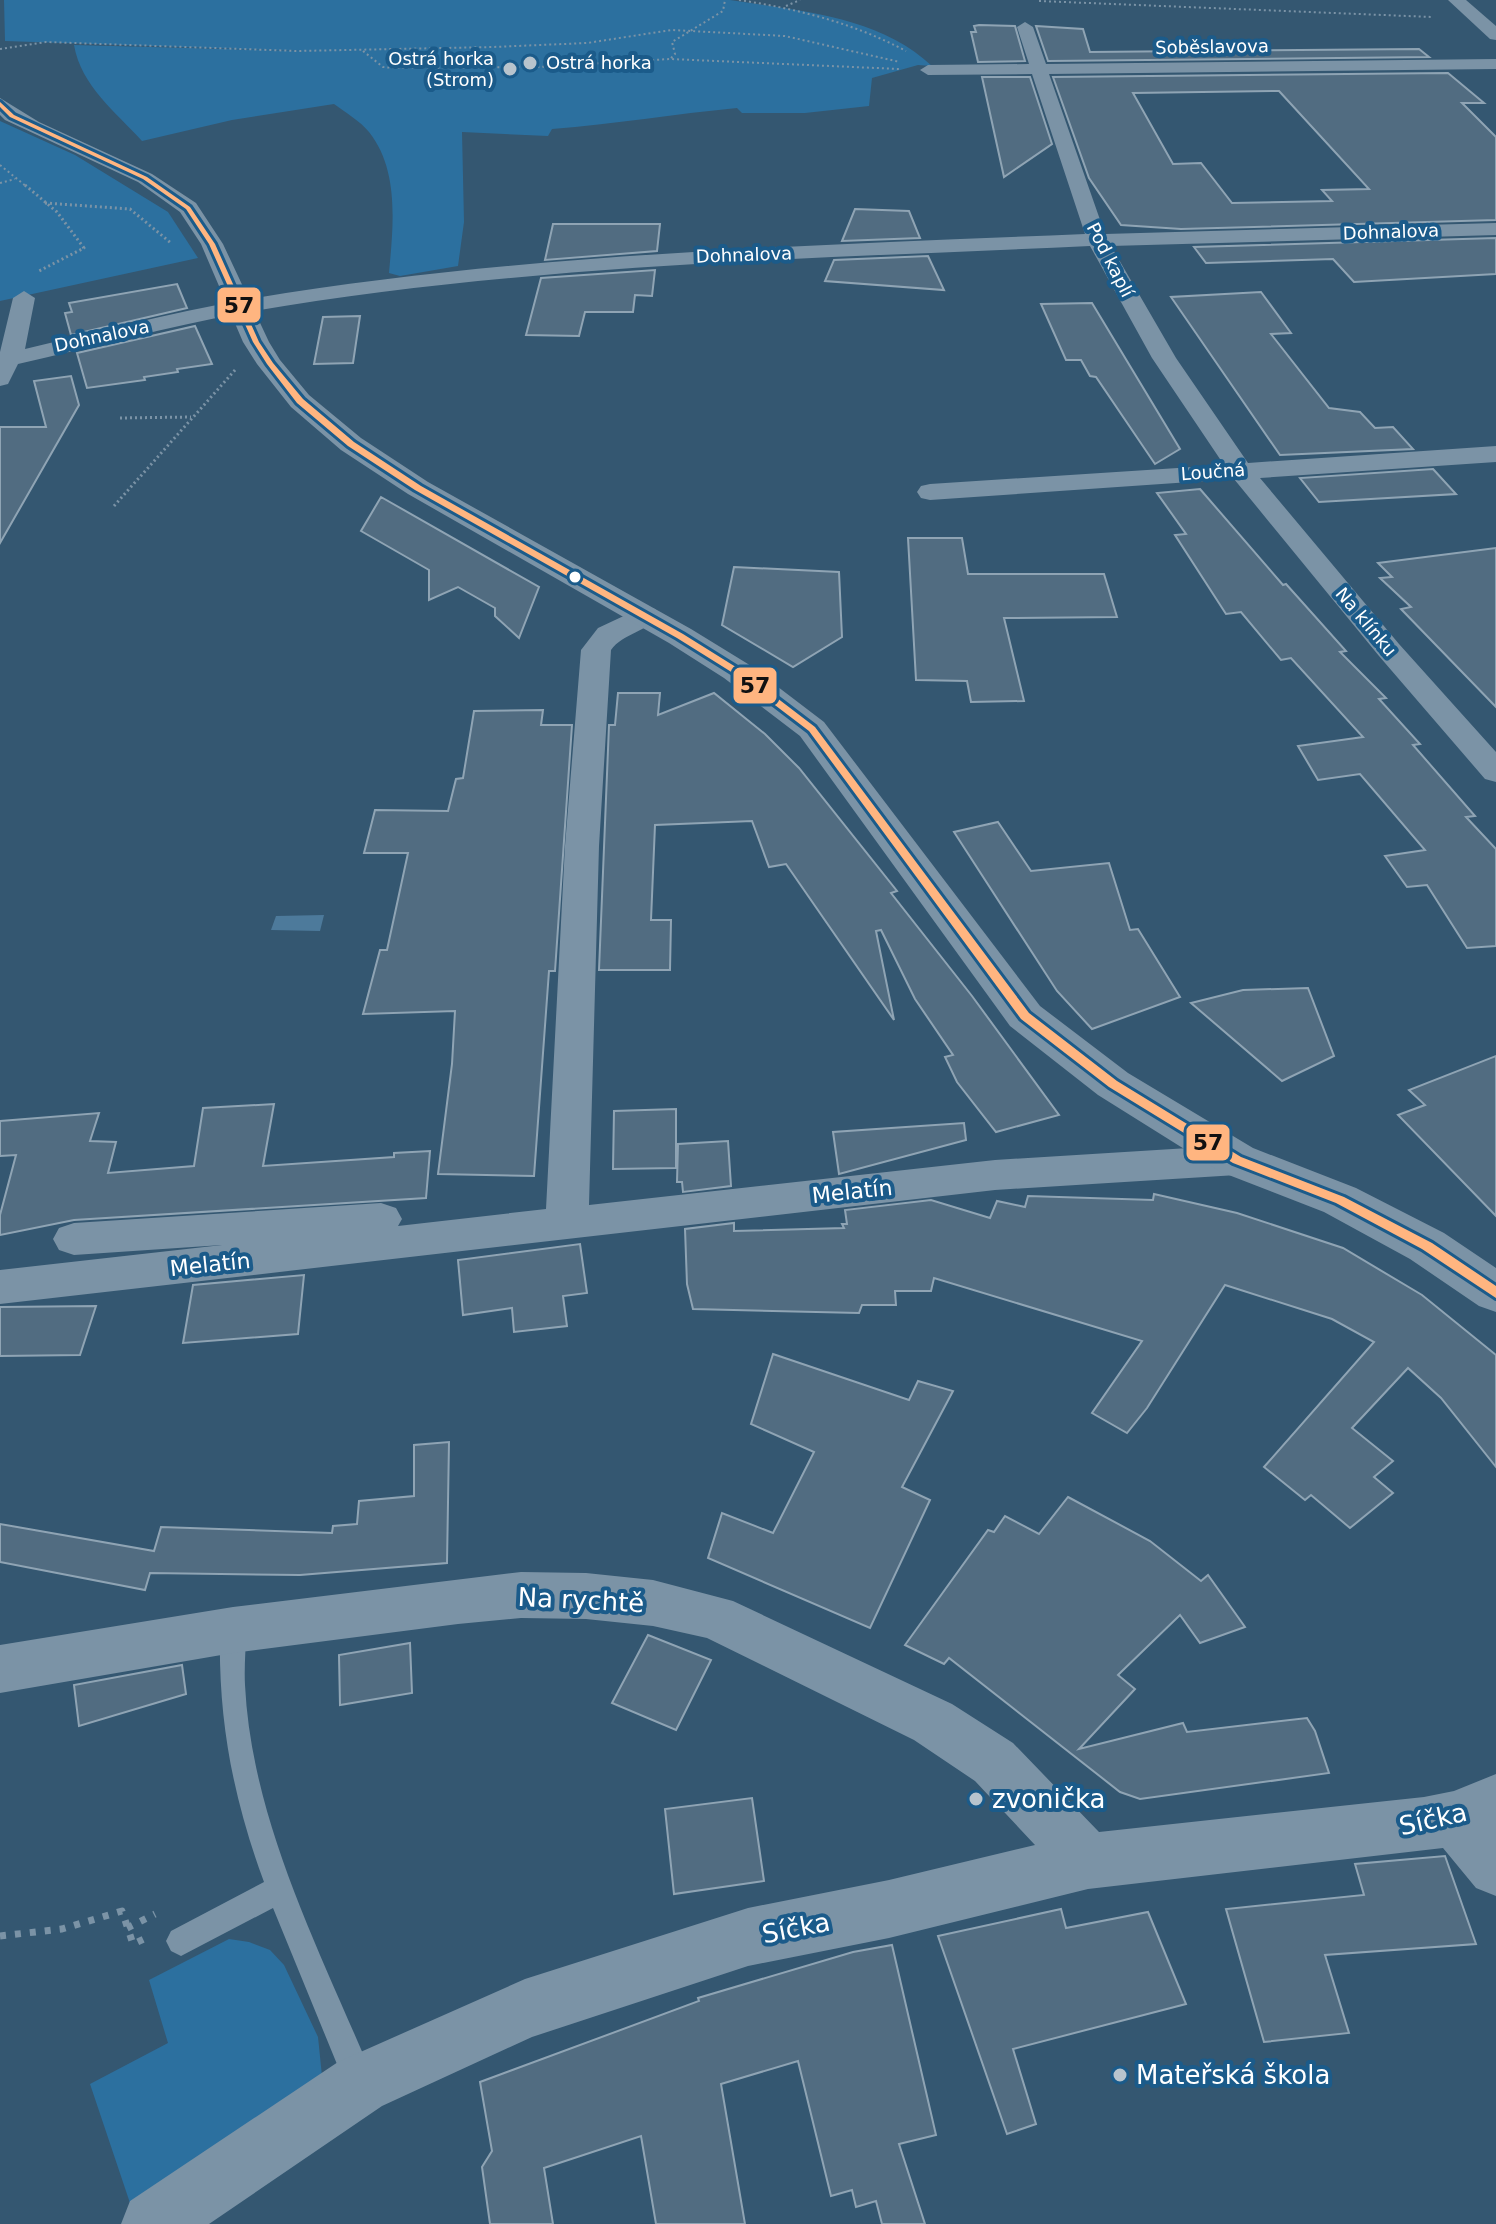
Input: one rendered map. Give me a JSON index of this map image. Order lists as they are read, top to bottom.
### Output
{
  "streets": {
    "street": [
      "Soběslavova",
      "Dohnalova",
      "Pod kaplí",
      "Loučná",
      "Na klínku",
      "Melatín",
      "Na rychtě",
      "Síčka"
    ]
  },
  "crossings": [
    ["Soběslavova", "Pod kaplí"],
    ["Dohnalova", "Pod kaplí"],
    ["Pod kaplí", "Loučná"],
    ["Pod kaplí", "Na klínku"],
    ["Loučná", "Na klínku"],
    ["Na rychtě", "Síčka"]
  ],
  "places": [
    "Ostrá horka",
    "Ostrá horka (Strom)",
    "zvonička",
    "Mateřská škola"
  ],
  "lines": ["transit line 57"]
}
